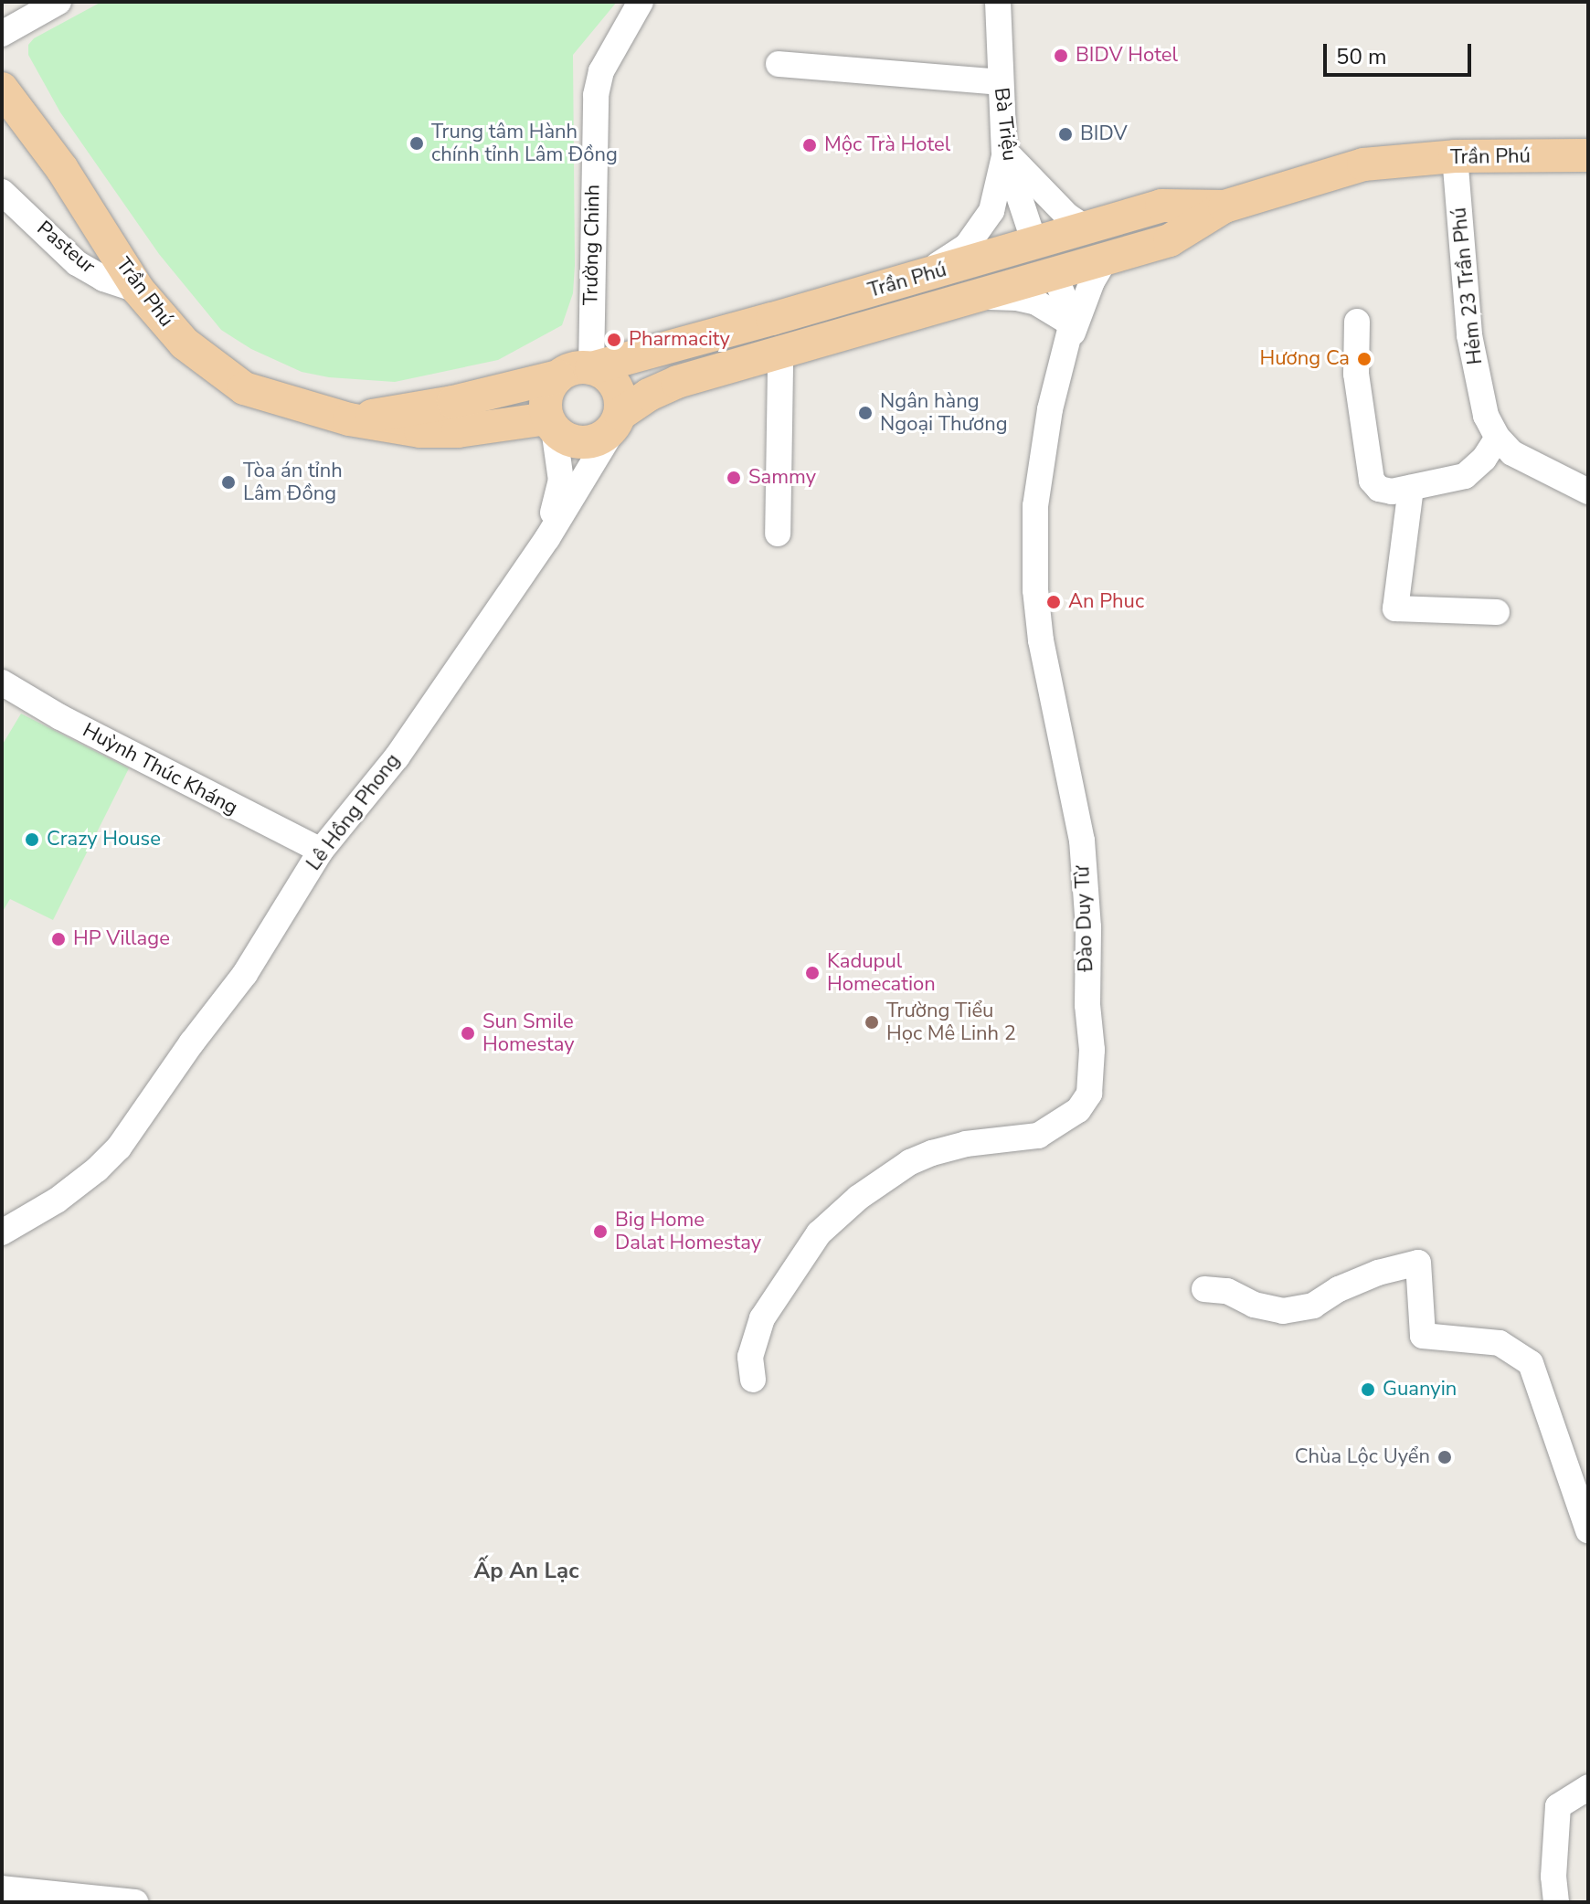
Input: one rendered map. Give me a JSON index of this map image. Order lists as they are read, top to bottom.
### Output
{
  "streets": {
    "main road": ["Trần Phú"],
    "street": [
      "Bà Triệu",
      "Trường Chinh",
      "Pasteur",
      "Hẻm 23 Trần Phú",
      "Huỳnh Thúc Kháng",
      "Lê Hồng Phong",
      "Đào Duy Từ"
    ]
  },
  "crossings": [
    ["Bà Triệu", "Trần Phú"],
    ["Trần Phú", "Trường Chinh"],
    ["Trần Phú", "Pasteur"],
    ["Trần Phú", "Hẻm 23 Trần Phú"],
    ["Trần Phú", "Lê Hồng Phong"],
    ["Trần Phú", "Đào Duy Từ"],
    ["Trường Chinh", "Lê Hồng Phong"],
    ["Huỳnh Thúc Kháng", "Lê Hồng Phong"]
  ],
  "districts": ["Ấp An Lạc"],
  "places": [
    "BIDV Hotel",
    "BIDV",
    "Trung tâm Hành chính tỉnh Lâm Đồng",
    "Mộc Trà Hotel",
    "Pharmacity",
    "Hương Ca",
    "Ngân hàng Ngoại Thương",
    "Sammy",
    "Tòa án tỉnh Lâm Đồng",
    "An Phuc",
    "Crazy House",
    "HP Village",
    "Kadupul Homecation",
    "Trường Tiểu Học Mê Linh 2",
    "Sun Smile Homestay",
    "Big Home Dalat Homestay",
    "Guanyin",
    "Chùa Lộc Uyển"
  ],
  "scale_bar": "50 m"
}
